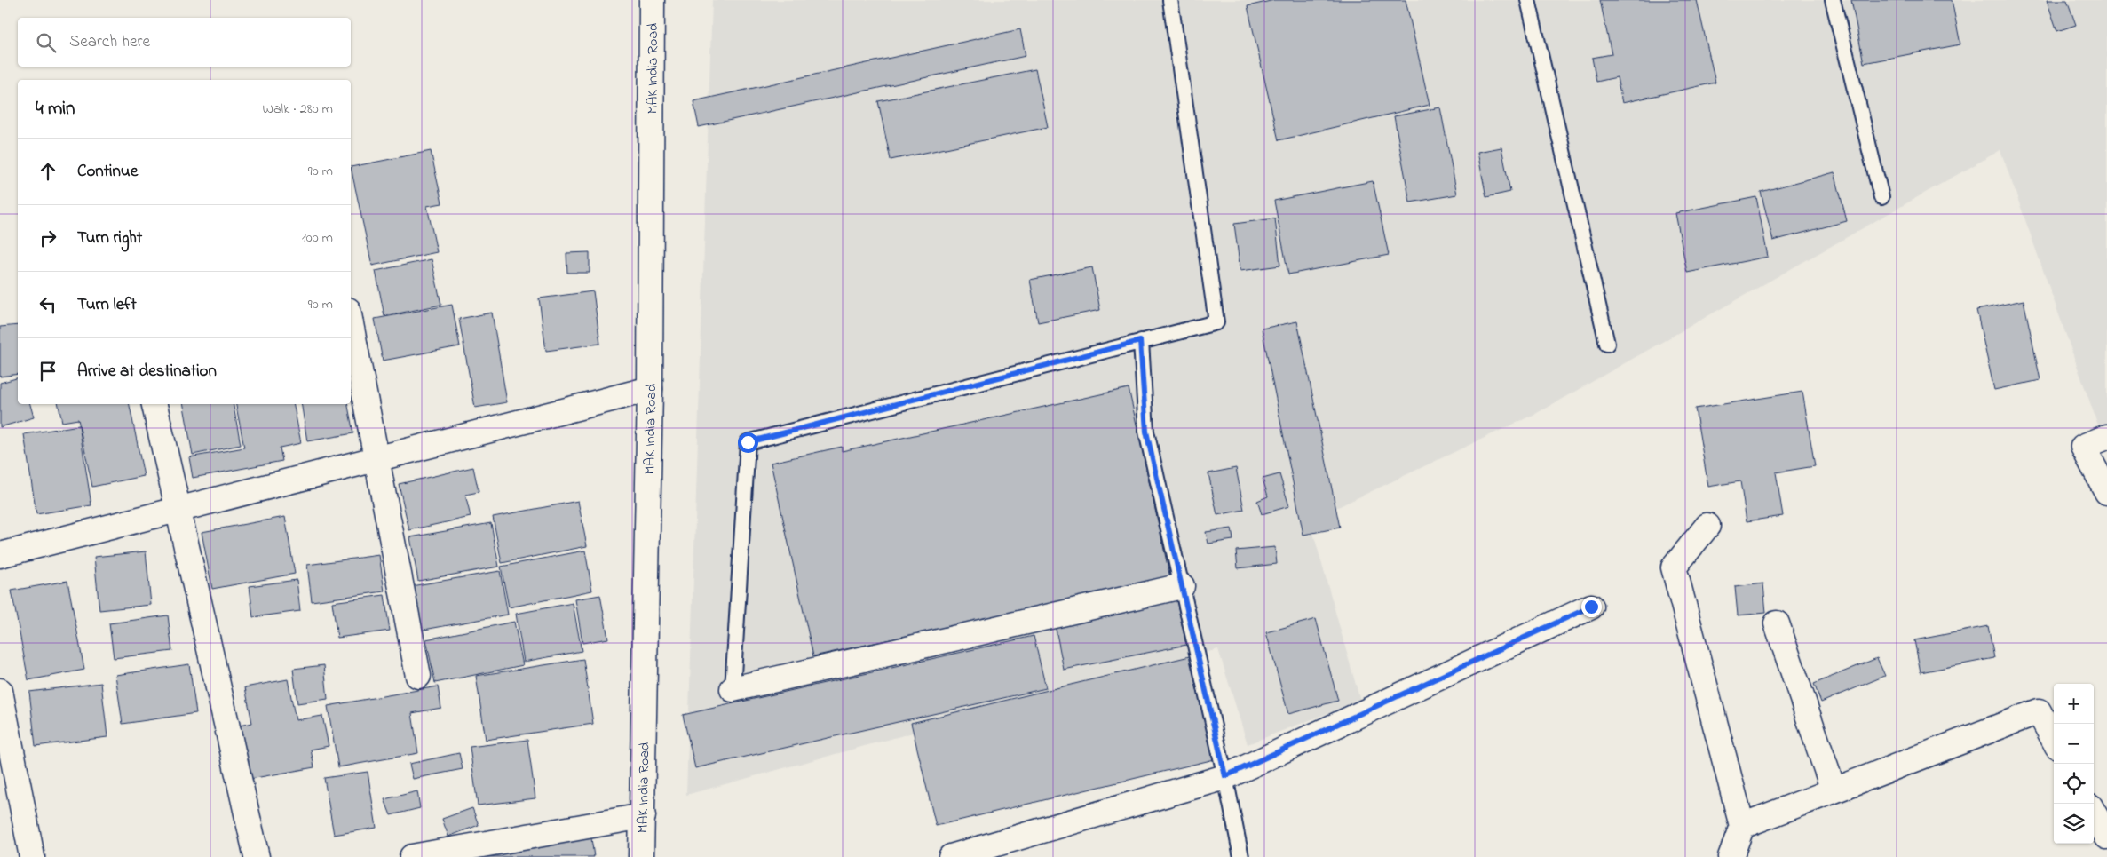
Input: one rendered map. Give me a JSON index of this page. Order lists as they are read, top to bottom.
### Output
{
  "streets": {
    "street": ["MAK India Road"]
  },
  "page": {
    "search": "Search here",
    "heading": ["4 min", "Walk · 280 m"],
    "list": [
      ["Continue", "90 m"],
      ["Turn right", "100 m"],
      ["Turn left", "90 m"],
      "Arrive at destination"
    ],
    "map_buttons": ["+", "−"]
  }
}
